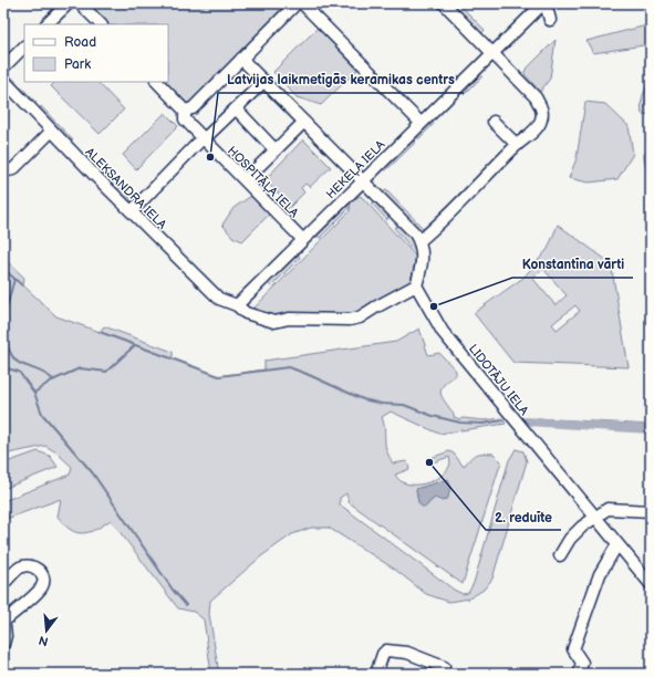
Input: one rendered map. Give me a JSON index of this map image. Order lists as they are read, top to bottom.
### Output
{
  "streets": {
    "street": [
      "HEKEĻA IELA",
      "HOSPITĀĻA IELA",
      "ALEKSANDRA IELA",
      "LIDOTĀJU IELA"
    ]
  },
  "crossings": [
    ["HEKEĻA IELA", "HOSPITĀĻA IELA"],
    ["HEKEĻA IELA", "ALEKSANDRA IELA"],
    ["ALEKSANDRA IELA", "LIDOTĀJU IELA"]
  ],
  "places": ["Latvijas laikmetīgās keramikas centrs", "Konstantīna vārti", "2. reduīte"],
  "legend": ["Road", "Park"],
  "north": "bottom"
}
